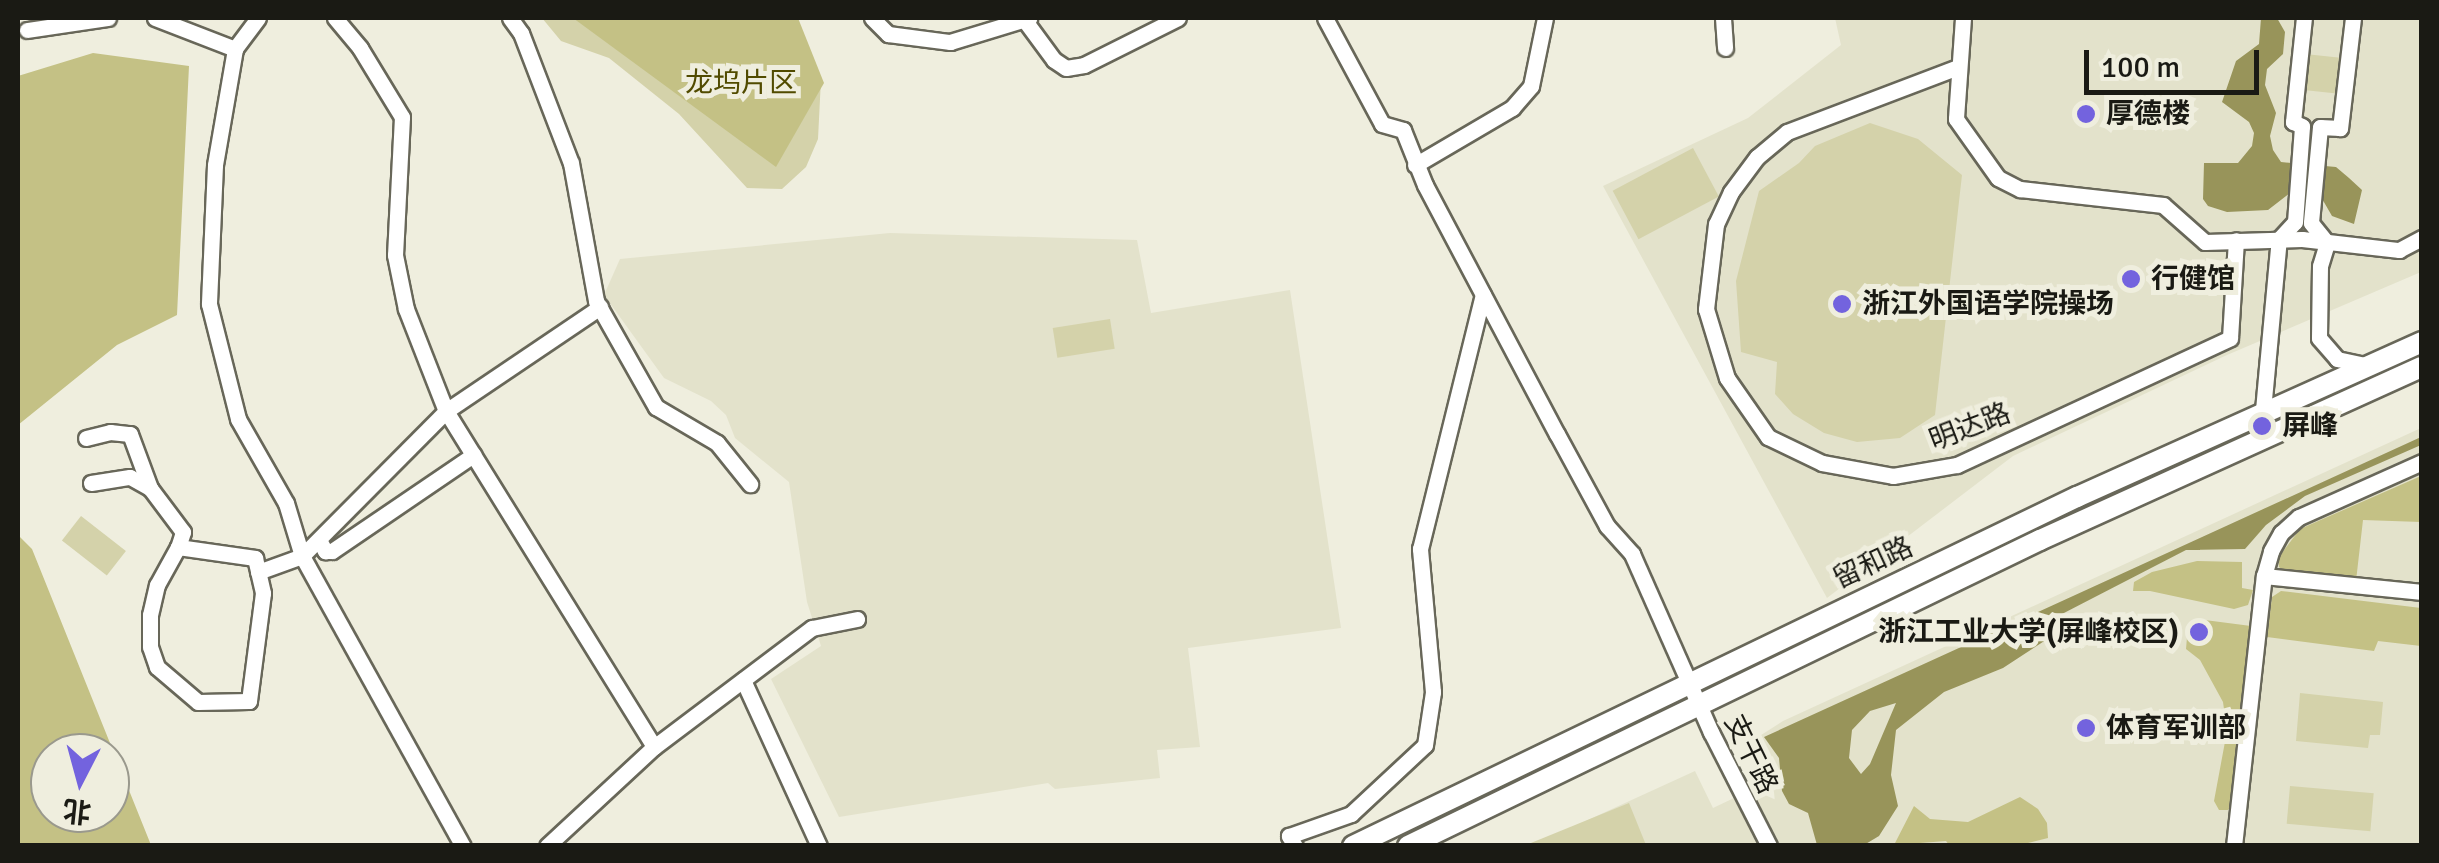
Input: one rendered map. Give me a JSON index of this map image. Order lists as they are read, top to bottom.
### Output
{
  "streets": {
    "main road": ["留和路"],
    "street": ["明达路", "支干路"]
  },
  "crossings": [
    ["留和路", "支干路"]
  ],
  "parks": ["龙坞片区"],
  "places": [
    "厚德楼",
    "行健馆",
    "浙江外国语学院操场",
    "屏峰",
    "浙江工业大学(屏峰校区)",
    "体育军训部"
  ],
  "scale_bar": "100 m",
  "north": "bottom"
}
